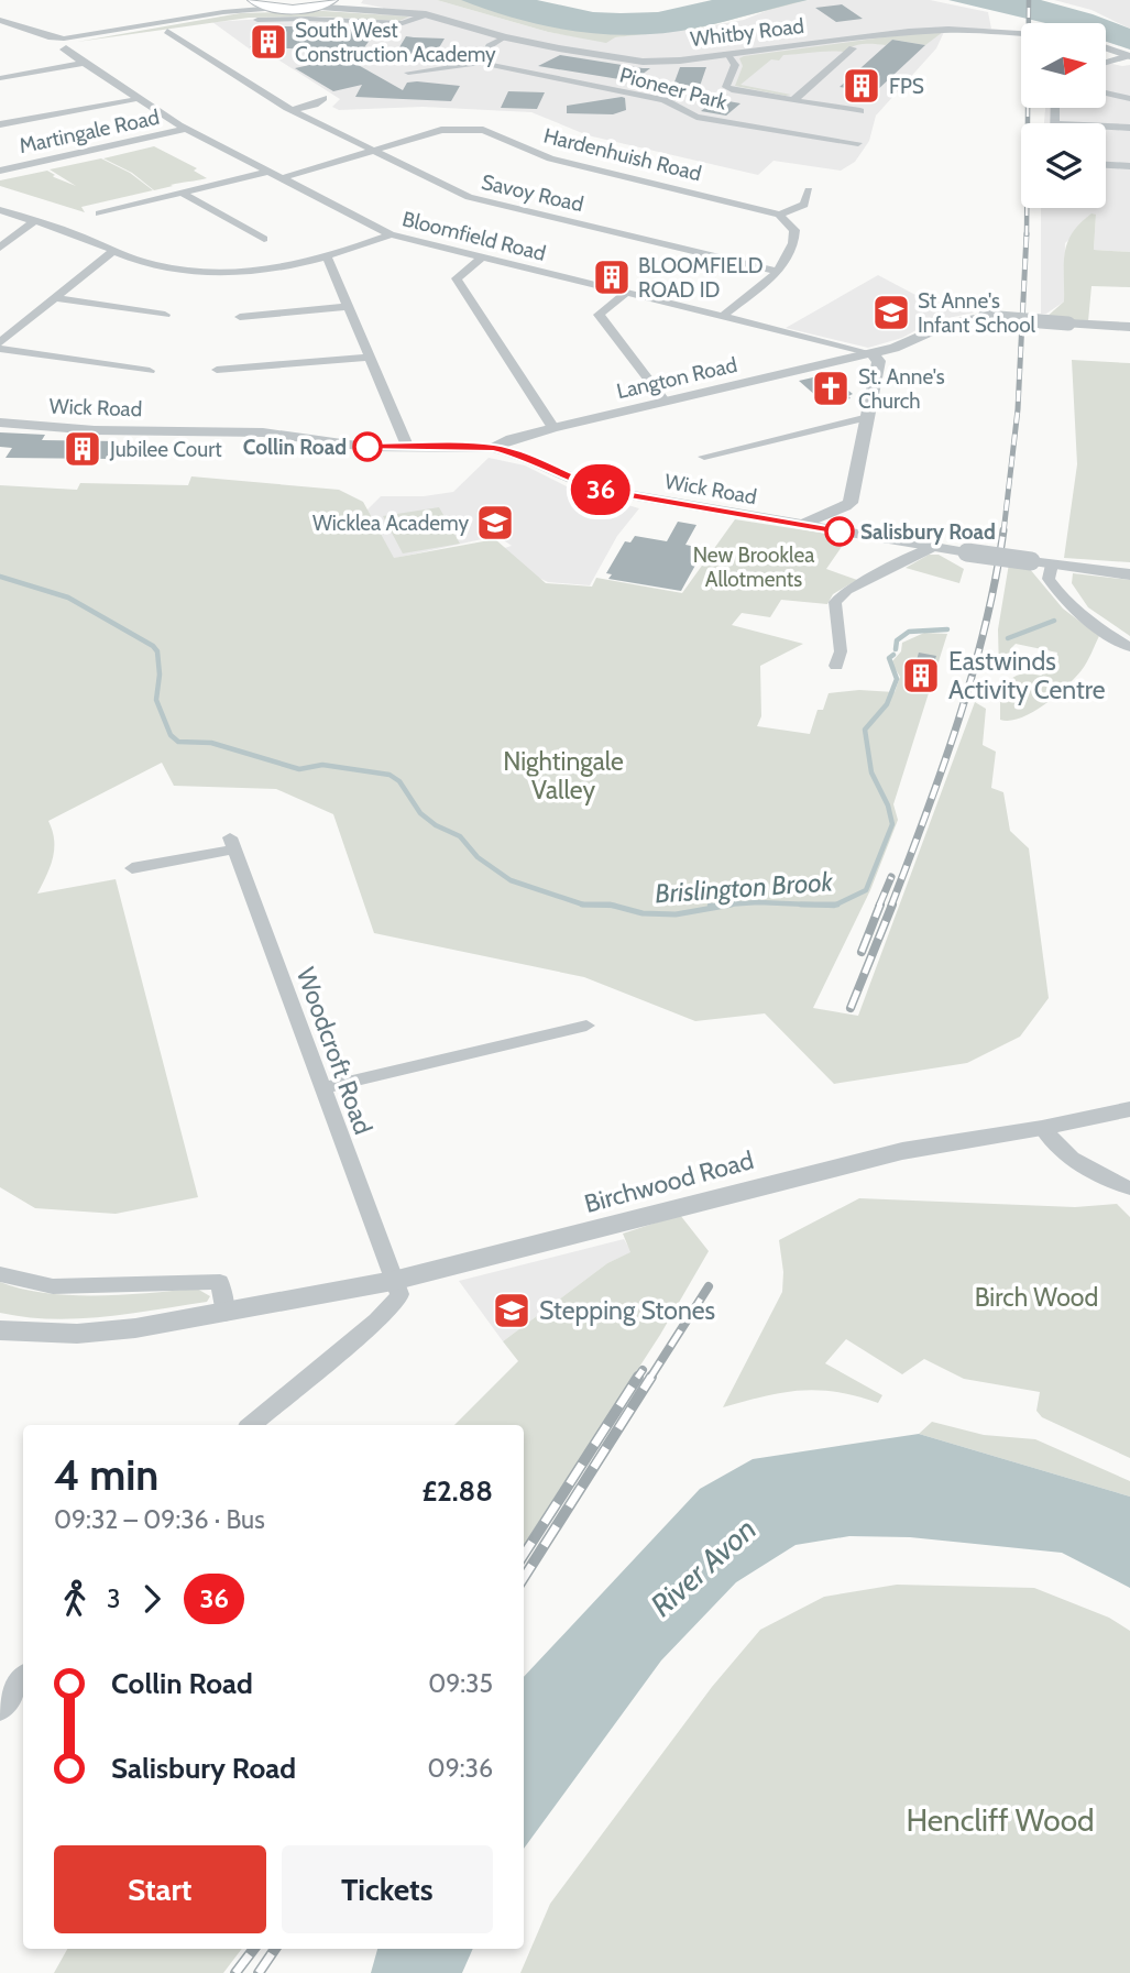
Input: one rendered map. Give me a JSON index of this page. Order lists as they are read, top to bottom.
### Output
{
  "streets": {
    "street": [
      "Whitby Road",
      "Pioneer Park",
      "Martingale Road",
      "Hardenhuish Road",
      "Savoy Road",
      "Bloomfield Road",
      "Langton Road",
      "Wick Road",
      "Woodcroft Road",
      "Birchwood Road"
    ]
  },
  "crossings": [
    ["Whitby Road", "Savoy Road"],
    ["Whitby Road", "Bloomfield Road"],
    ["Martingale Road", "Bloomfield Road"],
    ["Hardenhuish Road", "Savoy Road"],
    ["Hardenhuish Road", "Bloomfield Road"],
    ["Bloomfield Road", "Langton Road"],
    ["Langton Road", "Wick Road"],
    ["Woodcroft Road", "Birchwood Road"]
  ],
  "water": ["Brislington Brook", "River Avon"],
  "parks": [
    "New Brooklea Allotments",
    "Nightingale Valley",
    "Birch Wood",
    "Hencliff Wood"
  ],
  "places": {
    "building": [
      "South West Construction Academy",
      "FPS",
      "BLOOMFIELD ROAD ID",
      "Jubilee Court",
      "Eastwinds Activity Centre"
    ],
    "school or university": ["St Anne's Infant School", "Wicklea Academy", "Stepping Stones"],
    "church": ["St. Anne's Church"],
    "other": ["Collin Road", "Salisbury Road"]
  },
  "lines": ["bus line 36"],
  "north": "right",
  "page": {
    "on_map": "36",
    "heading": ["4 min", "09:32 – 09:36 · Bus", "£2.88"],
    "legs": ["3", "36"],
    "list": [
      {
        "name": "Collin Road",
        "value": "09:35"
      },
      {
        "name": "Salisbury Road",
        "value": "09:36"
      }
    ],
    "buttons": ["Start", "Tickets"]
  }
}
